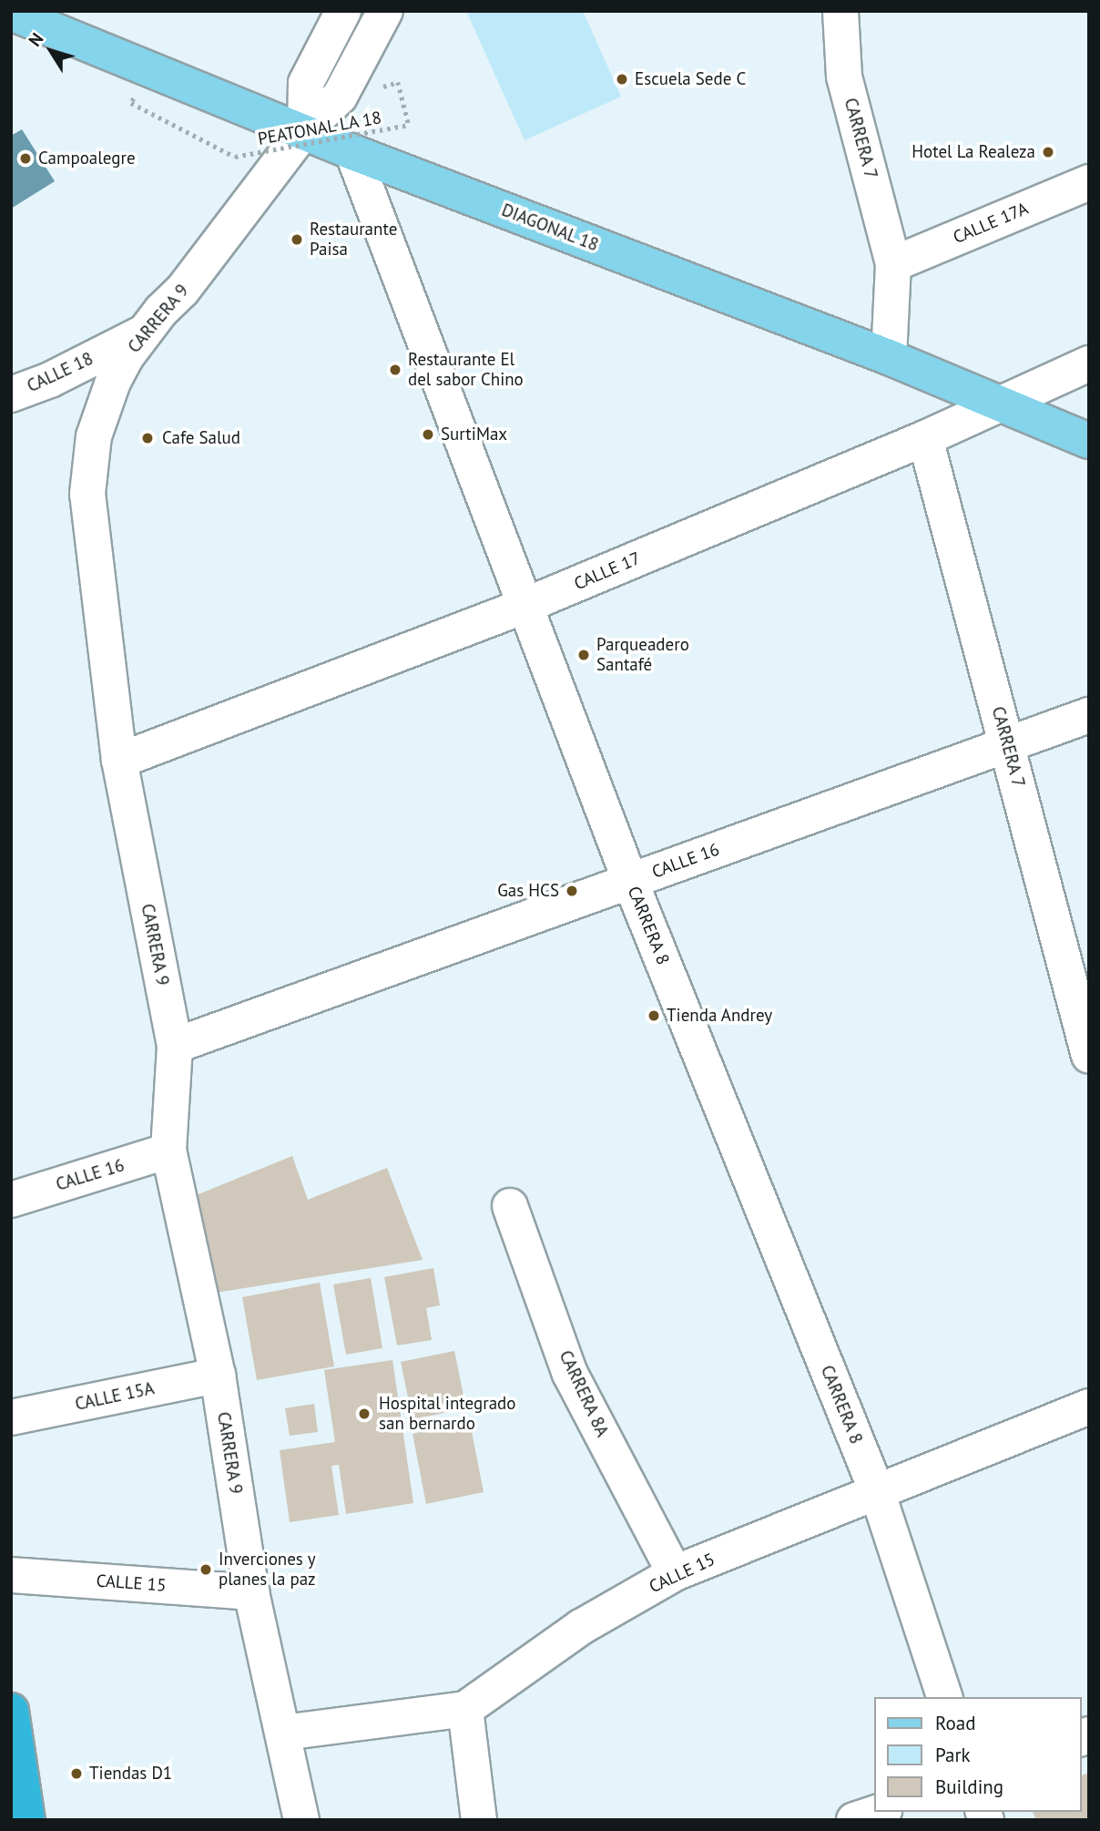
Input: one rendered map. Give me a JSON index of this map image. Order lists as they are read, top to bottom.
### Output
{
  "streets": {
    "main road": ["DIAGONAL 18"],
    "street": [
      "CARRERA 7",
      "CALLE 17A",
      "CARRERA 9",
      "CALLE 18",
      "CALLE 17",
      "CALLE 16",
      "CARRERA 8",
      "CARRERA 8A",
      "CALLE 15A",
      "CALLE 15"
    ],
    "path": ["PEATONAL LA 18"]
  },
  "crossings": [
    ["PEATONAL LA 18", "CARRERA 9"],
    ["CARRERA 7", "CALLE 17A"],
    ["CARRERA 7", "DIAGONAL 18"],
    ["CARRERA 7", "CALLE 17"],
    ["CARRERA 7", "CALLE 16"],
    ["DIAGONAL 18", "CARRERA 9"],
    ["DIAGONAL 18", "CALLE 17"],
    ["DIAGONAL 18", "CARRERA 8"],
    ["CARRERA 9", "CALLE 18"],
    ["CARRERA 9", "CALLE 17"],
    ["CARRERA 9", "CALLE 16"],
    ["CARRERA 9", "CALLE 15A"],
    ["CARRERA 9", "CALLE 15"],
    ["CALLE 17", "CARRERA 8"],
    ["CALLE 16", "CARRERA 8"],
    ["CARRERA 8", "CALLE 15"],
    ["CARRERA 8A", "CALLE 15"]
  ],
  "places": [
    "Escuela Sede C",
    "Hotel La Realeza",
    "Campoalegre",
    "Restaurante Paisa",
    "Restaurante El del sabor Chino",
    "SurtiMax",
    "Cafe Salud",
    "Parqueadero Santafé",
    "Gas HCS",
    "Tienda Andrey",
    "Hospital integrado san bernardo",
    "Inverciones y planes la paz",
    "Tiendas D1"
  ],
  "legend": ["Road", "Park", "Building"],
  "north": "top left"
}
